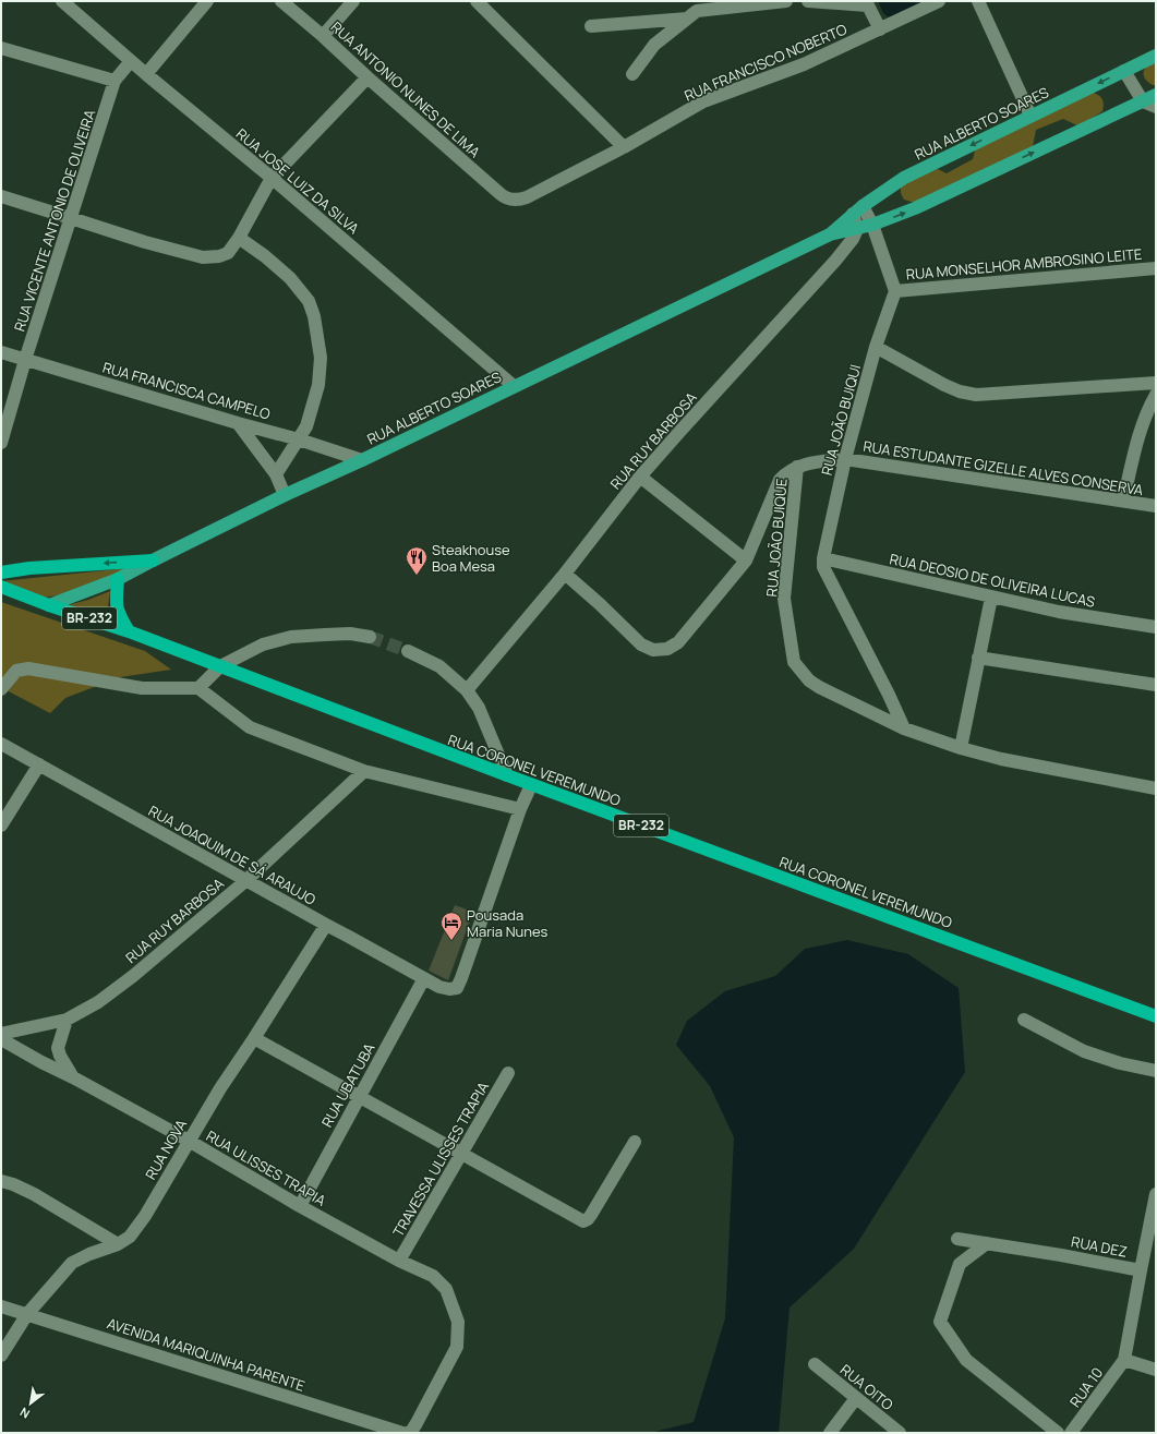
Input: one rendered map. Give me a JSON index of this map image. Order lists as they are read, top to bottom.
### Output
{
  "streets": {
    "highway": ["BR-232", "RUA CORONEL VEREMUNDO"],
    "main road": ["RUA ALBERTO SOARES"],
    "street": [
      "RUA FRANCISCO NOBERTO",
      "RUA ANTONIO NUNES DE LIMA",
      "RUA JOSE LUIZ DA SILVA",
      "RUA VICENTE ANTONIO DE OLIVEIRA",
      "RUA MONSELHOR AMBROSINO LEITE",
      "RUA FRANCISCA CAMPELO",
      "RUA JOÃO BUIQUI",
      "RUA RUY BARBOSA",
      "RUA ESTUDANTE GIZELLE ALVES CONSERVA",
      "RUA JOÃO BUIQUE",
      "RUA DEOSIO DE OLIVEIRA LUCAS",
      "RUA JOAQUIM DE SÁ ARAUJO",
      "RUA UBATUBA",
      "RUA NOVA",
      "TRAVESSA ULISSES TRAPIA",
      "RUA ULISSES TRAPIA",
      "RUA DEZ",
      "AVENIDA MARIQUINHA PARENTE",
      "RUA OITO",
      "RUA 10"
    ]
  },
  "crossings": [
    ["RUA FRANCISCO NOBERTO", "RUA ANTONIO NUNES DE LIMA"],
    ["RUA ALBERTO SOARES", "RUA JOSE LUIZ DA SILVA"],
    ["RUA ALBERTO SOARES", "RUA FRANCISCA CAMPELO"],
    ["RUA ALBERTO SOARES", "RUA RUY BARBOSA"],
    ["RUA ALBERTO SOARES", "RUA CORONEL VEREMUNDO"],
    ["RUA JOSE LUIZ DA SILVA", "RUA VICENTE ANTONIO DE OLIVEIRA"],
    ["RUA VICENTE ANTONIO DE OLIVEIRA", "RUA FRANCISCA CAMPELO"],
    ["RUA MONSELHOR AMBROSINO LEITE", "RUA JOÃO BUIQUI"],
    ["RUA JOÃO BUIQUI", "RUA ESTUDANTE GIZELLE ALVES CONSERVA"],
    ["RUA JOÃO BUIQUI", "RUA DEOSIO DE OLIVEIRA LUCAS"],
    ["RUA RUY BARBOSA", "RUA JOAQUIM DE SÁ ARAUJO"],
    ["RUA ESTUDANTE GIZELLE ALVES CONSERVA", "RUA JOÃO BUIQUE"],
    ["RUA JOAQUIM DE SÁ ARAUJO", "RUA UBATUBA"],
    ["RUA JOAQUIM DE SÁ ARAUJO", "RUA NOVA"],
    ["RUA UBATUBA", "RUA ULISSES TRAPIA"],
    ["RUA NOVA", "RUA ULISSES TRAPIA"],
    ["RUA NOVA", "AVENIDA MARIQUINHA PARENTE"],
    ["TRAVESSA ULISSES TRAPIA", "RUA ULISSES TRAPIA"],
    ["RUA DEZ", "RUA 10"]
  ],
  "places": {
    "restaurant": ["Steakhouse Boa Mesa"],
    "hotel": ["Pousada Maria Nunes"]
  },
  "north": "bottom left"
}
